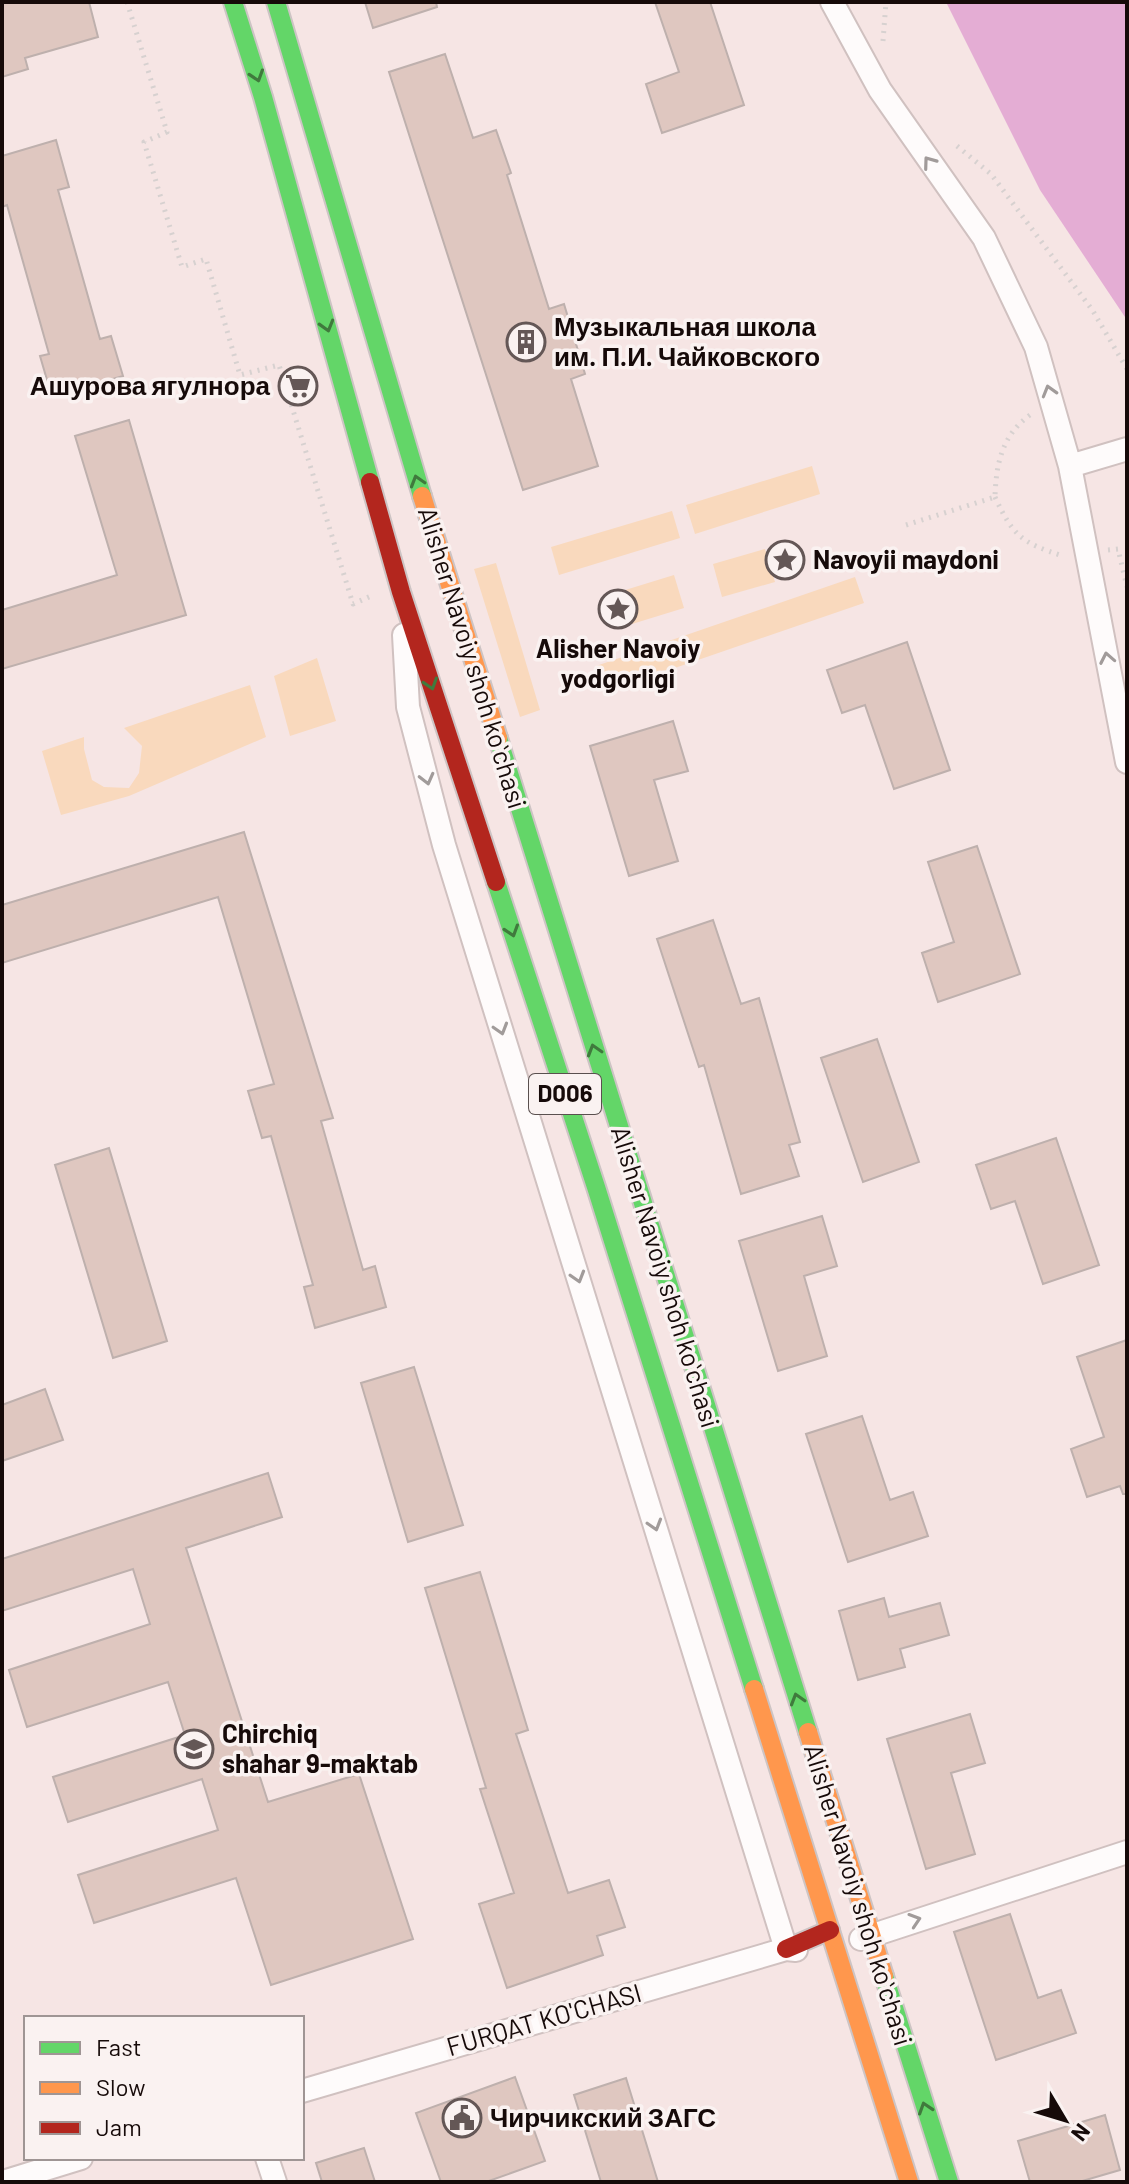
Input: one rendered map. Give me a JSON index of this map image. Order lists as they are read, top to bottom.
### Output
{
  "streets": {
    "main road": ["Alisher Navoiy shoh koʻchasi", "D006"],
    "street": ["FURQAT KO'CHASI"]
  },
  "crossings": [
    ["Alisher Navoiy shoh koʻchasi", "FURQAT KO'CHASI"]
  ],
  "places": {
    "building": ["Музыкальная школа им. П.И. Чайковского"],
    "supermarket": ["Ашурова ягулнора"],
    "place": ["Navoyii maydoni", "Alisher Navoiy yodgorligi"],
    "school or university": ["Chirchiq shahar 9-maktab"],
    "public building": ["Чирчикский ЗАГС"]
  },
  "legend": ["Fast", "Slow", "Jam"],
  "north": "bottom right"
}
